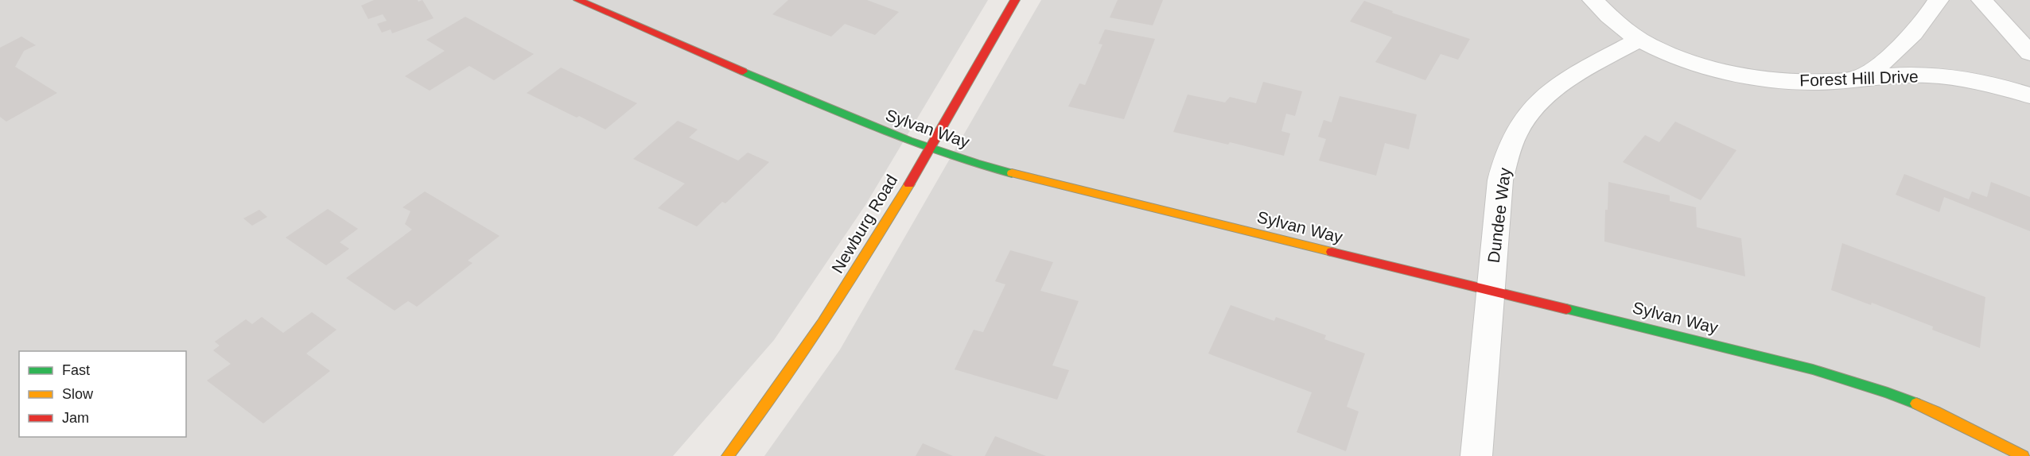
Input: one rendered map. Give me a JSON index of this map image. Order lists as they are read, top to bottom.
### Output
{
  "streets": {
    "street": [
      "Forest Hill Drive",
      "Sylvan Way",
      "Dundee Way",
      "Newburg Road"
    ]
  },
  "crossings": [
    ["Forest Hill Drive", "Dundee Way"],
    ["Sylvan Way", "Dundee Way"],
    ["Sylvan Way", "Newburg Road"]
  ],
  "legend": ["Fast", "Slow", "Jam"]
}
